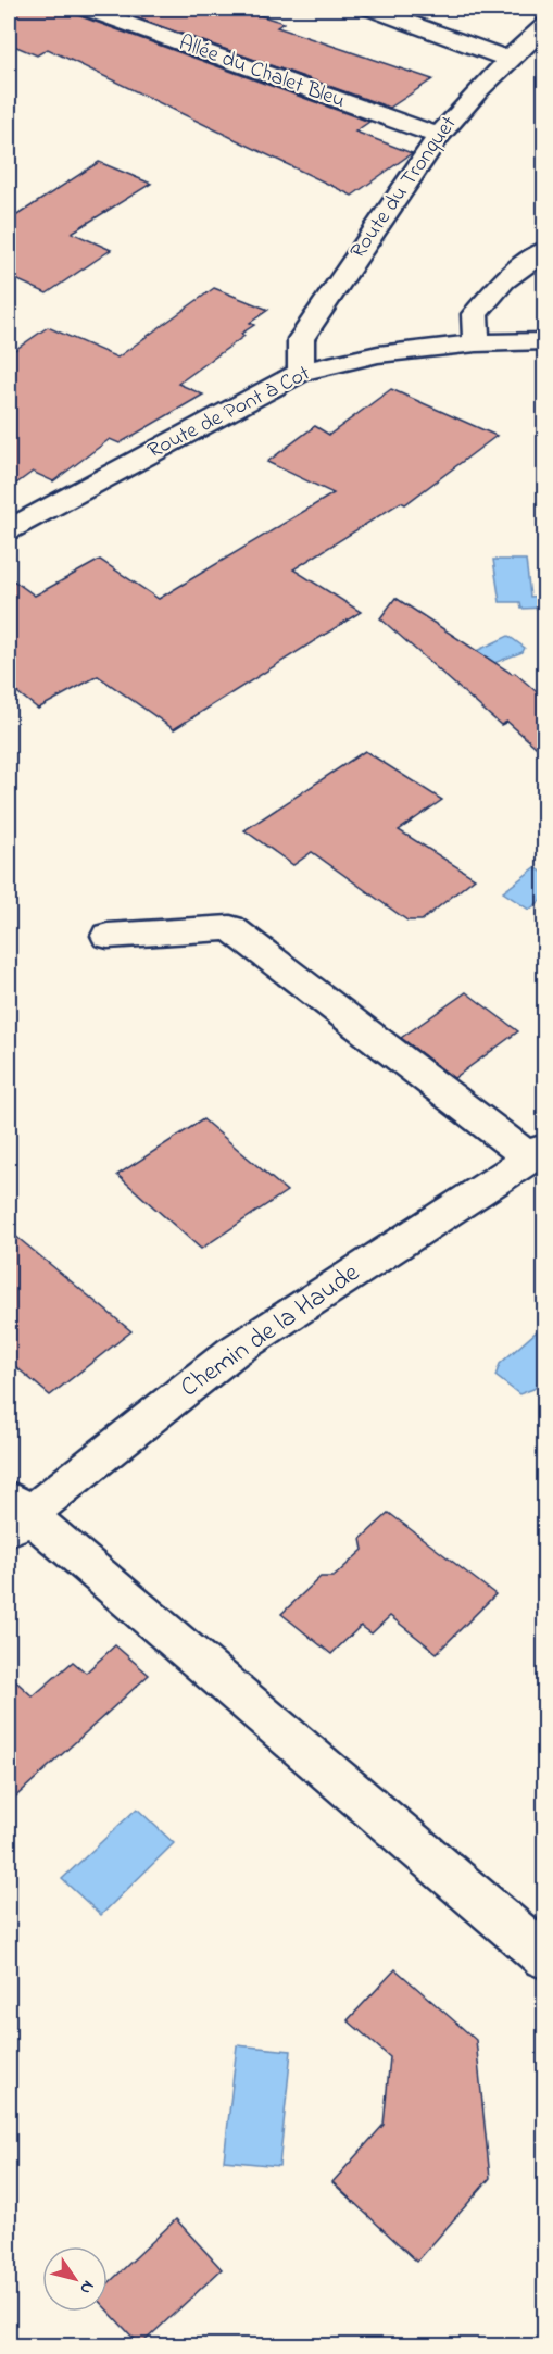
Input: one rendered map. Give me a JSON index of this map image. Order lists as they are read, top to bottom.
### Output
{
  "streets": {
    "street": [
      "Allée du Chalet Bleu",
      "Route du Tronquet",
      "Route de Pont à Cot",
      "Chemin de la Haude"
    ]
  },
  "crossings": [
    ["Allée du Chalet Bleu", "Route du Tronquet"],
    ["Route du Tronquet", "Route de Pont à Cot"]
  ],
  "north": "bottom right"
}
